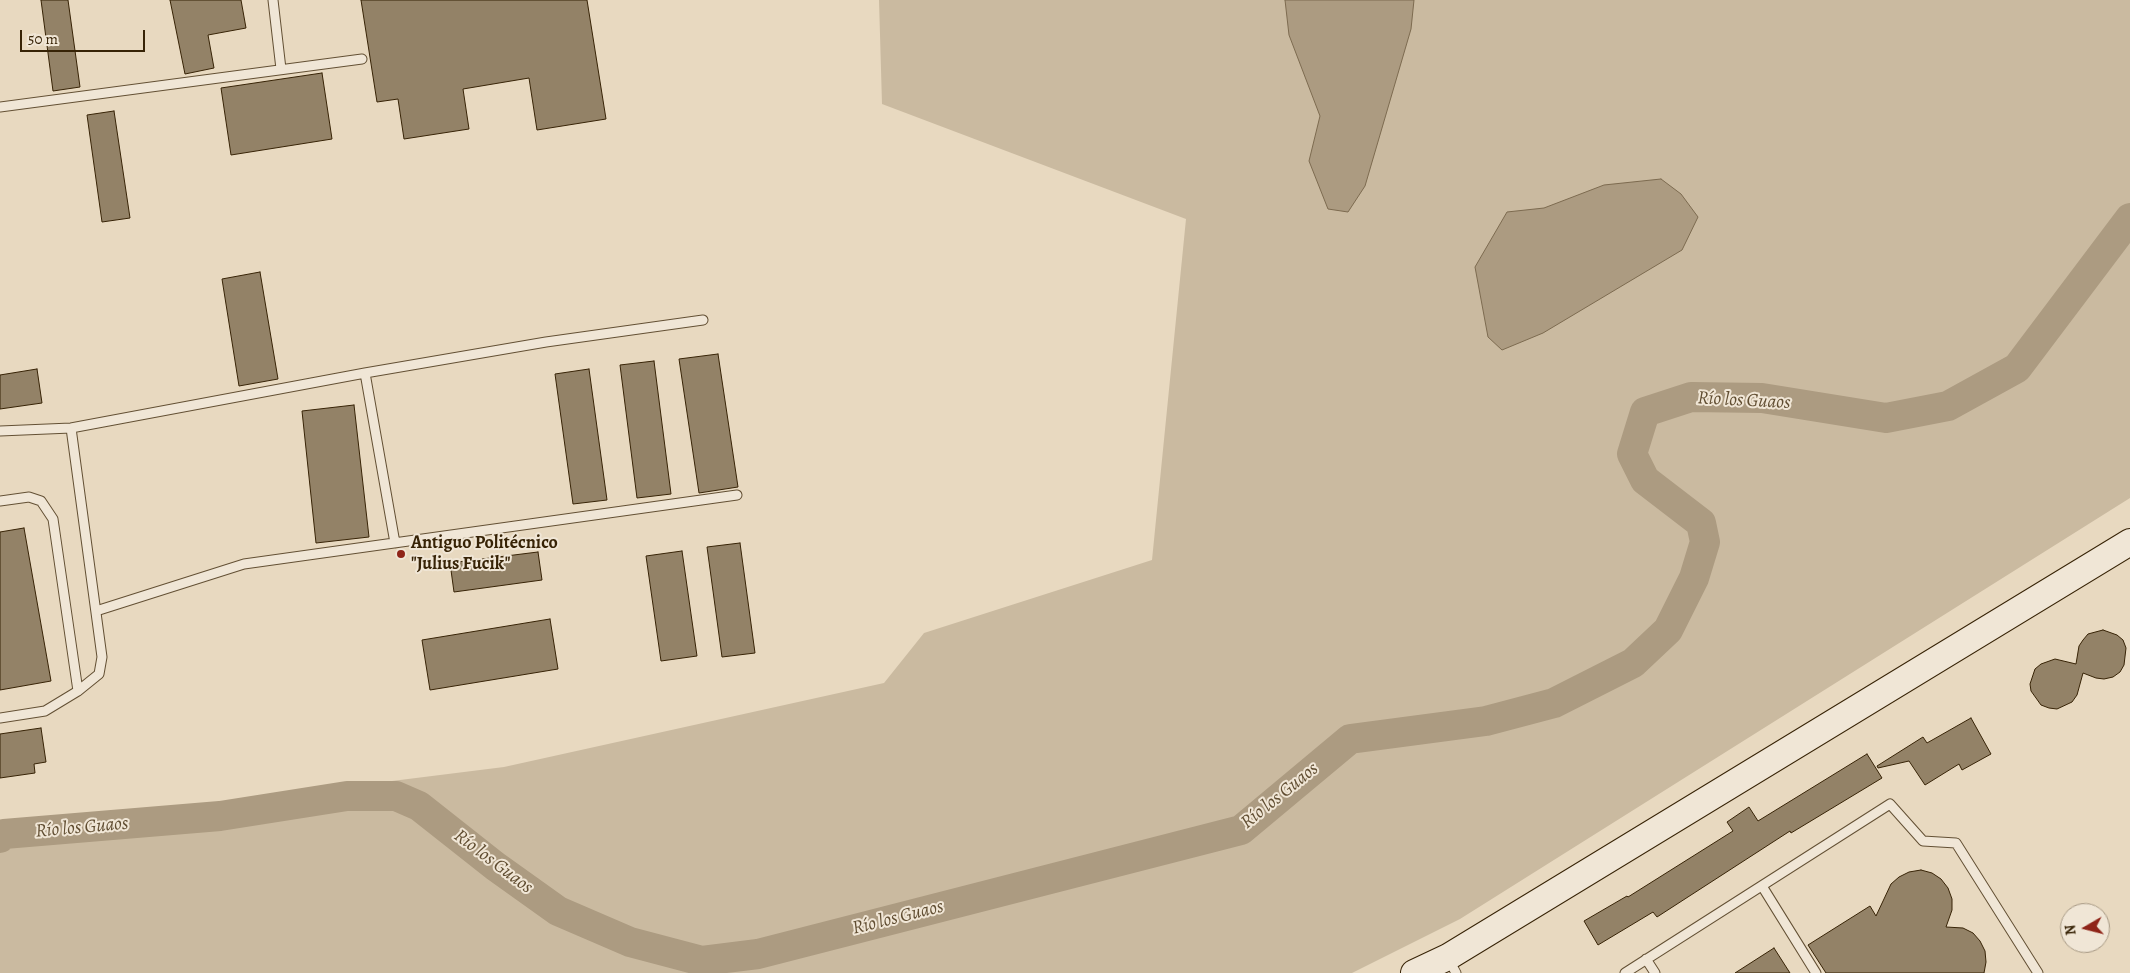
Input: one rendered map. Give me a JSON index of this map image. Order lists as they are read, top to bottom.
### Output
{
  "water": ["Río los Guaos"],
  "places": ["Antiguo Politécnico \"Julius Fucik\""],
  "scale_bar": "50 m",
  "north": "left"
}
